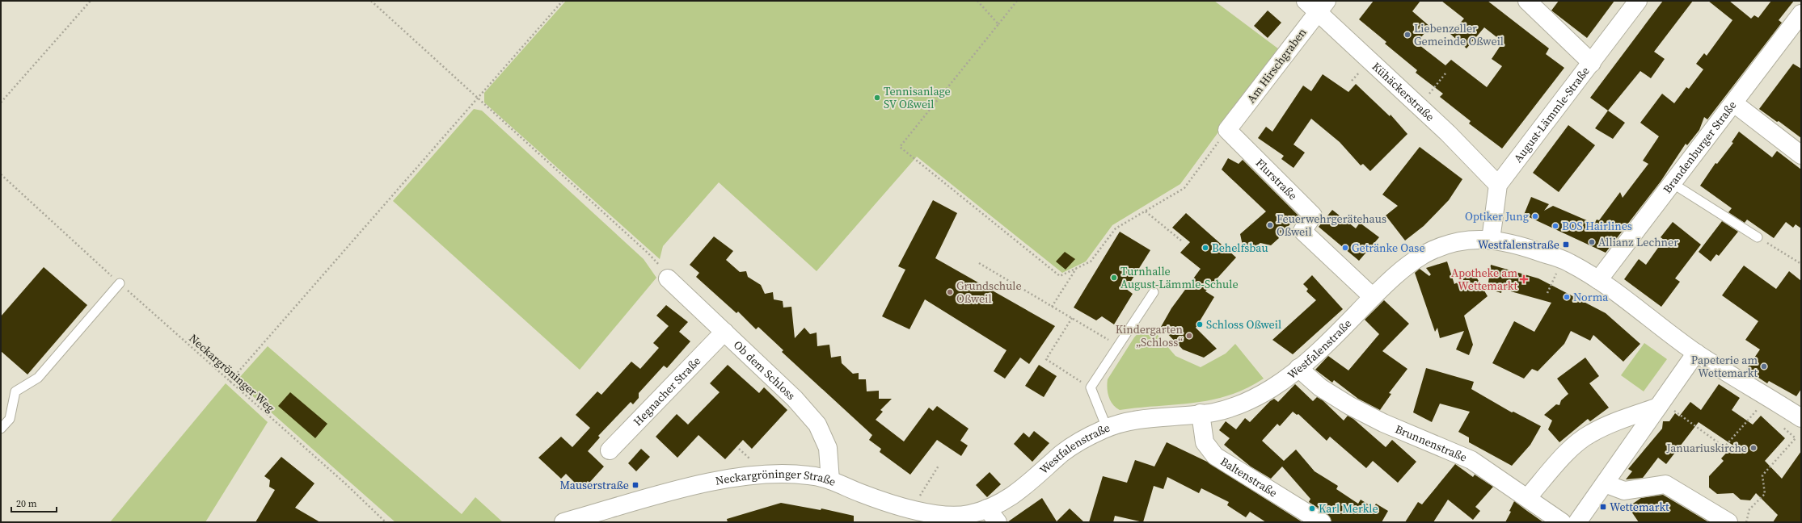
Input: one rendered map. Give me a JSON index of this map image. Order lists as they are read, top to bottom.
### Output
{
  "streets": {
    "street": [
      "Am Hirschgraben",
      "Kühäckerstraße",
      "August-Lämmle-Straße",
      "Brandenburger Straße",
      "Flurstraße",
      "Westfalenstraße",
      "Ob dem Schloss",
      "Hegnacher Straße",
      "Brunnenstraße",
      "Baltenstraße",
      "Neckargröninger Straße"
    ],
    "path": ["Neckargröninger Weg"]
  },
  "crossings": [
    ["Am Hirschgraben", "Kühäckerstraße"],
    ["Am Hirschgraben", "Flurstraße"],
    ["Kühäckerstraße", "August-Lämmle-Straße"],
    ["August-Lämmle-Straße", "Westfalenstraße"],
    ["Brandenburger Straße", "Westfalenstraße"],
    ["Flurstraße", "Westfalenstraße"],
    ["Westfalenstraße", "Brunnenstraße"],
    ["Westfalenstraße", "Baltenstraße"],
    ["Westfalenstraße", "Neckargröninger Straße"],
    ["Ob dem Schloss", "Hegnacher Straße"],
    ["Ob dem Schloss", "Neckargröninger Straße"]
  ],
  "places": {
    "other": [
      "Liebenzeller Gemeinde Oßweil",
      "Tennisanlage SV Oßweil",
      "Optiker Jung",
      "Feuerwehrgerätehaus Oßweil",
      "BOS Hairlines",
      "Allianz Lechner",
      "Behelfsbau",
      "Getränke Oase",
      "Turnhalle August-Lämmle-Schule",
      "Grundschule Oßweil",
      "Norma",
      "Schloss Oßweil",
      "Kindergarten „Schloss“",
      "Papeterie am Wettemarkt",
      "Januariuskirche",
      "Karl Merkle"
    ],
    "transit": ["Westfalenstraße", "Mauserstraße", "Wettemarkt"],
    "health": ["Apotheke am Wettemarkt"]
  },
  "scale_bar": "20 m"
}
